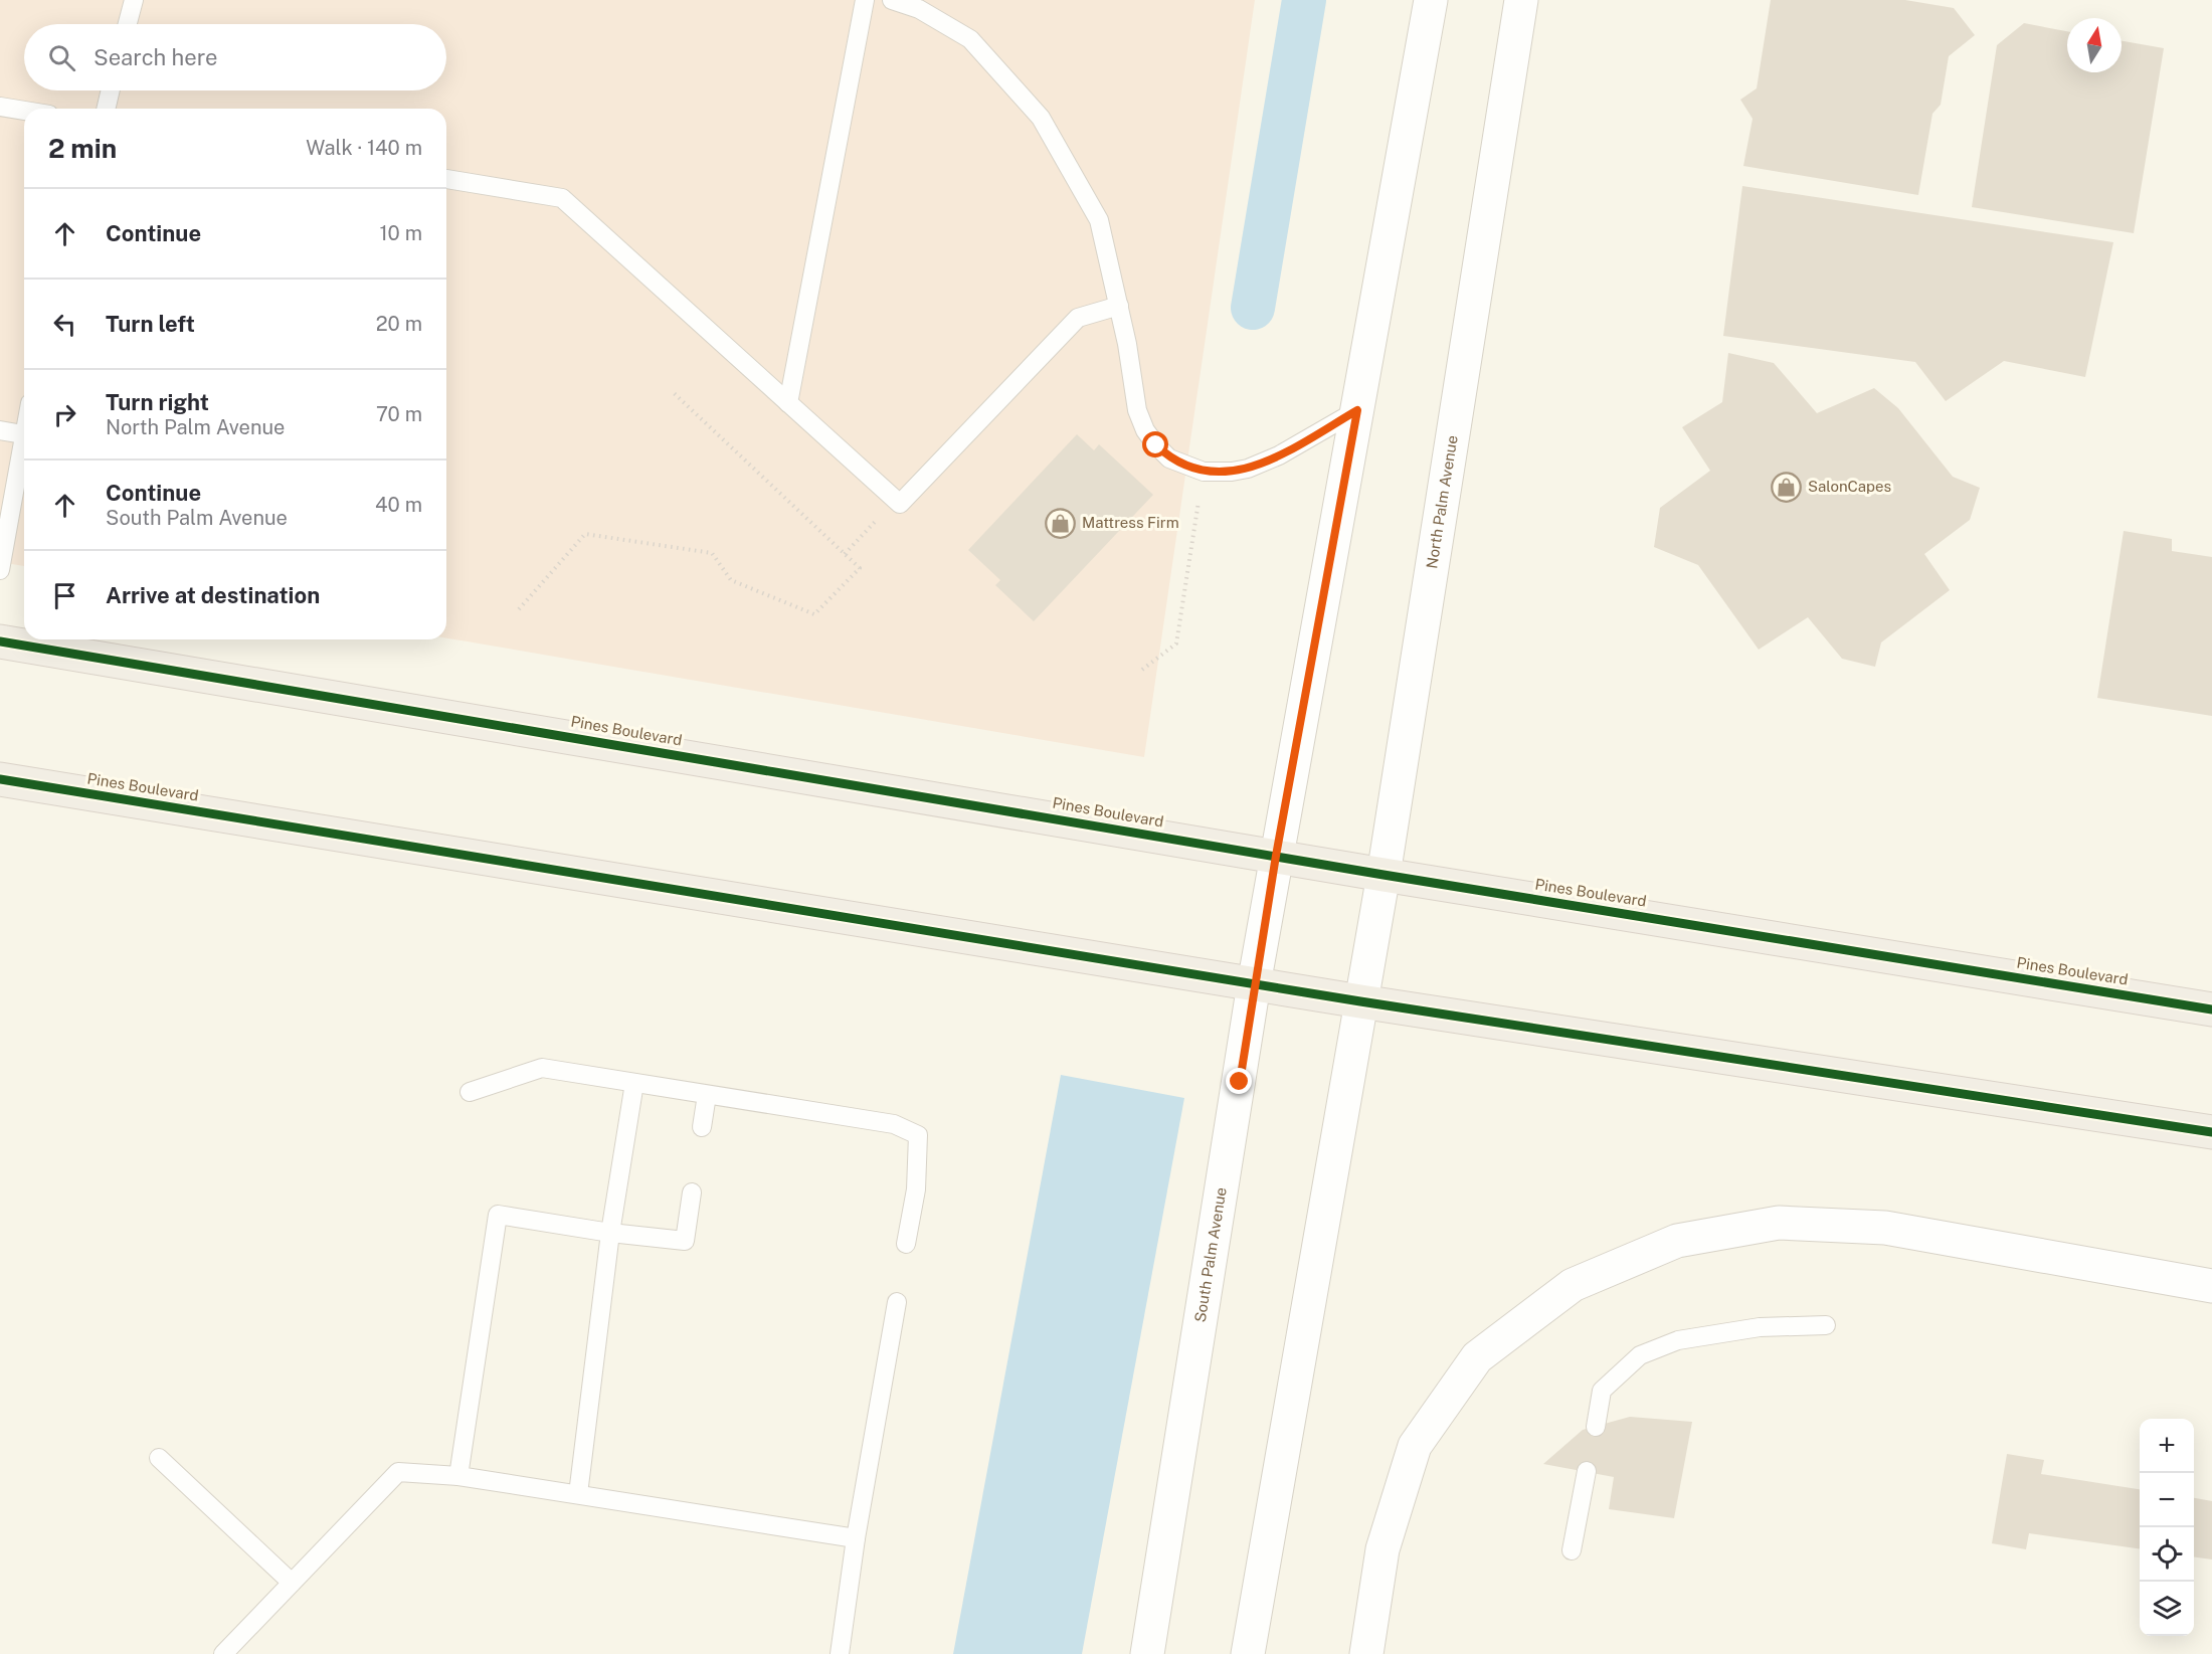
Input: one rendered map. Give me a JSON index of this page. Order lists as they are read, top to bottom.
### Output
{
  "streets": {
    "highway": ["Pines Boulevard"],
    "main road": ["North Palm Avenue", "South Palm Avenue"]
  },
  "crossings": [
    ["North Palm Avenue", "Pines Boulevard"],
    ["Pines Boulevard", "South Palm Avenue"]
  ],
  "places": {
    "shop": ["SalonCapes", "Mattress Firm"]
  },
  "north": "top",
  "page": {
    "search": "Search here",
    "heading": ["2 min", "Walk · 140 m"],
    "list": [
      ["Continue", "10 m"],
      ["Turn left", "20 m"],
      ["Turn right", "North Palm Avenue", "70 m"],
      ["Continue", "South Palm Avenue", "40 m"],
      "Arrive at destination"
    ],
    "map_buttons": ["+", "−"]
  }
}
